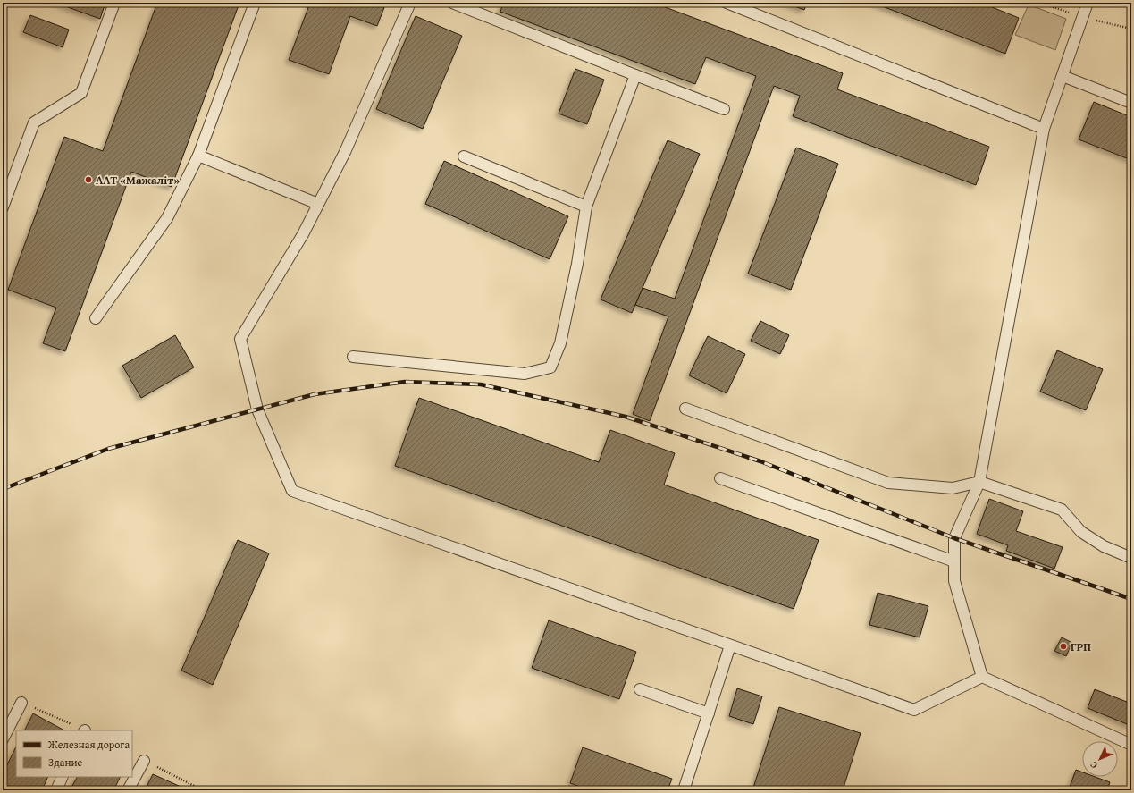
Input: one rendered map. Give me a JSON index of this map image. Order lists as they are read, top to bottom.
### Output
{
  "places": ["ААТ «Мажаліт»", "ГРП"],
  "legend": ["Железная дорога", "Здание"],
  "north": "bottom left"
}
